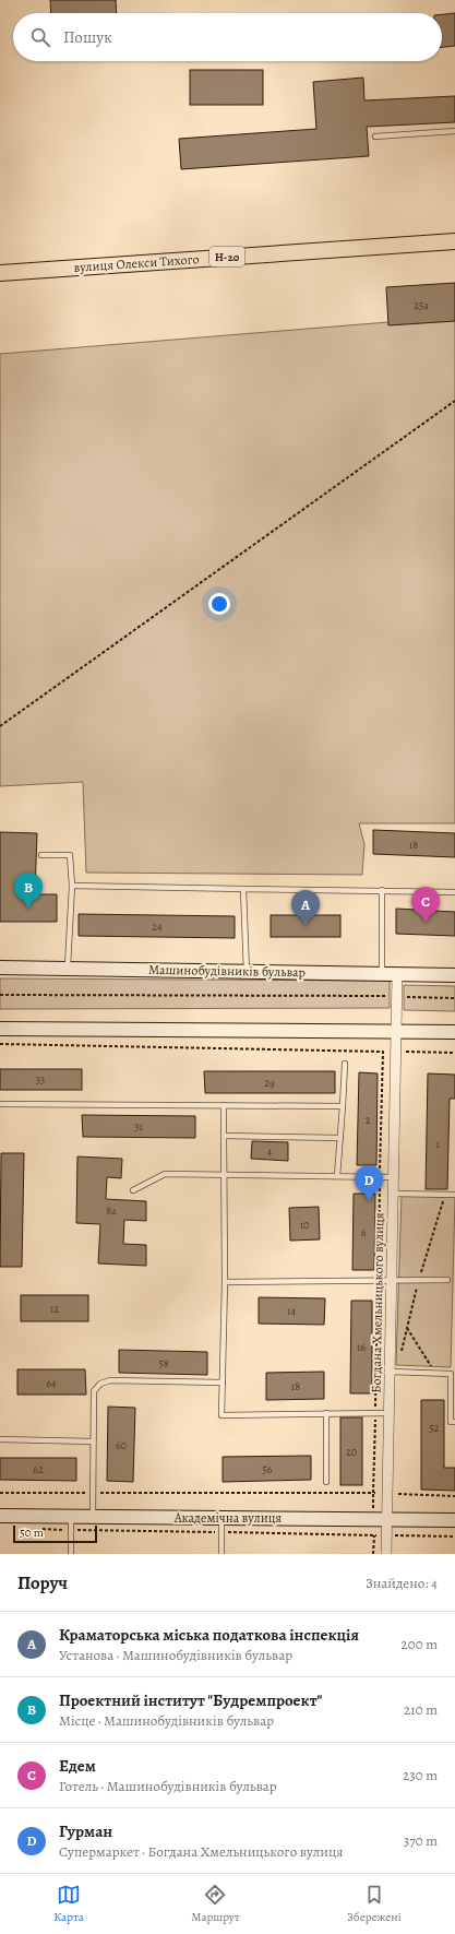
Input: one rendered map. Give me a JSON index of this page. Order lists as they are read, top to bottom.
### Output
{
  "streets": {
    "main road": ["Н-20", "вулиця Олекси Тихого"],
    "street": ["Машинобудівників бульвар", "Богдана Хмельницького вулиця", "Академічна вулиця"]
  },
  "crossings": [
    ["Машинобудівників бульвар", "Богдана Хмельницького вулиця"],
    ["Богдана Хмельницького вулиця", "Академічна вулиця"]
  ],
  "house_numbers": [
    "25а",
    "18",
    "24",
    "33",
    "29",
    "2",
    "31",
    "1",
    "4",
    "8а",
    "10",
    "6",
    "12",
    "14",
    "16",
    "58",
    "64",
    "18",
    "52",
    "60",
    "20",
    "62",
    "56"
  ],
  "scale_bar": "50 m",
  "page": {
    "search": "Пошук",
    "pins": [
      "B",
      "C",
      "A",
      "D"
    ],
    "scale": "50 m",
    "heading": ["Поруч", "Знайдено: 4"],
    "list": [
      {
        "mark": "A",
        "name": "Краматорська міська податкова інспекція",
        "note": "Установа · Машинобудівників бульвар",
        "value": "200 m"
      },
      {
        "mark": "B",
        "name": "Проектний інститут \"Будремпроект\"",
        "note": "Місце · Машинобудівників бульвар",
        "value": "210 m"
      },
      {
        "mark": "C",
        "name": "Едем",
        "note": "Готель · Машинобудівників бульвар",
        "value": "230 m"
      },
      {
        "mark": "D",
        "name": "Гурман",
        "note": "Супермаркет · Богдана Хмельницького вулиця",
        "value": "370 m"
      }
    ],
    "nav": ["Карта", "Маршрут", "Збережені"]
  }
}
